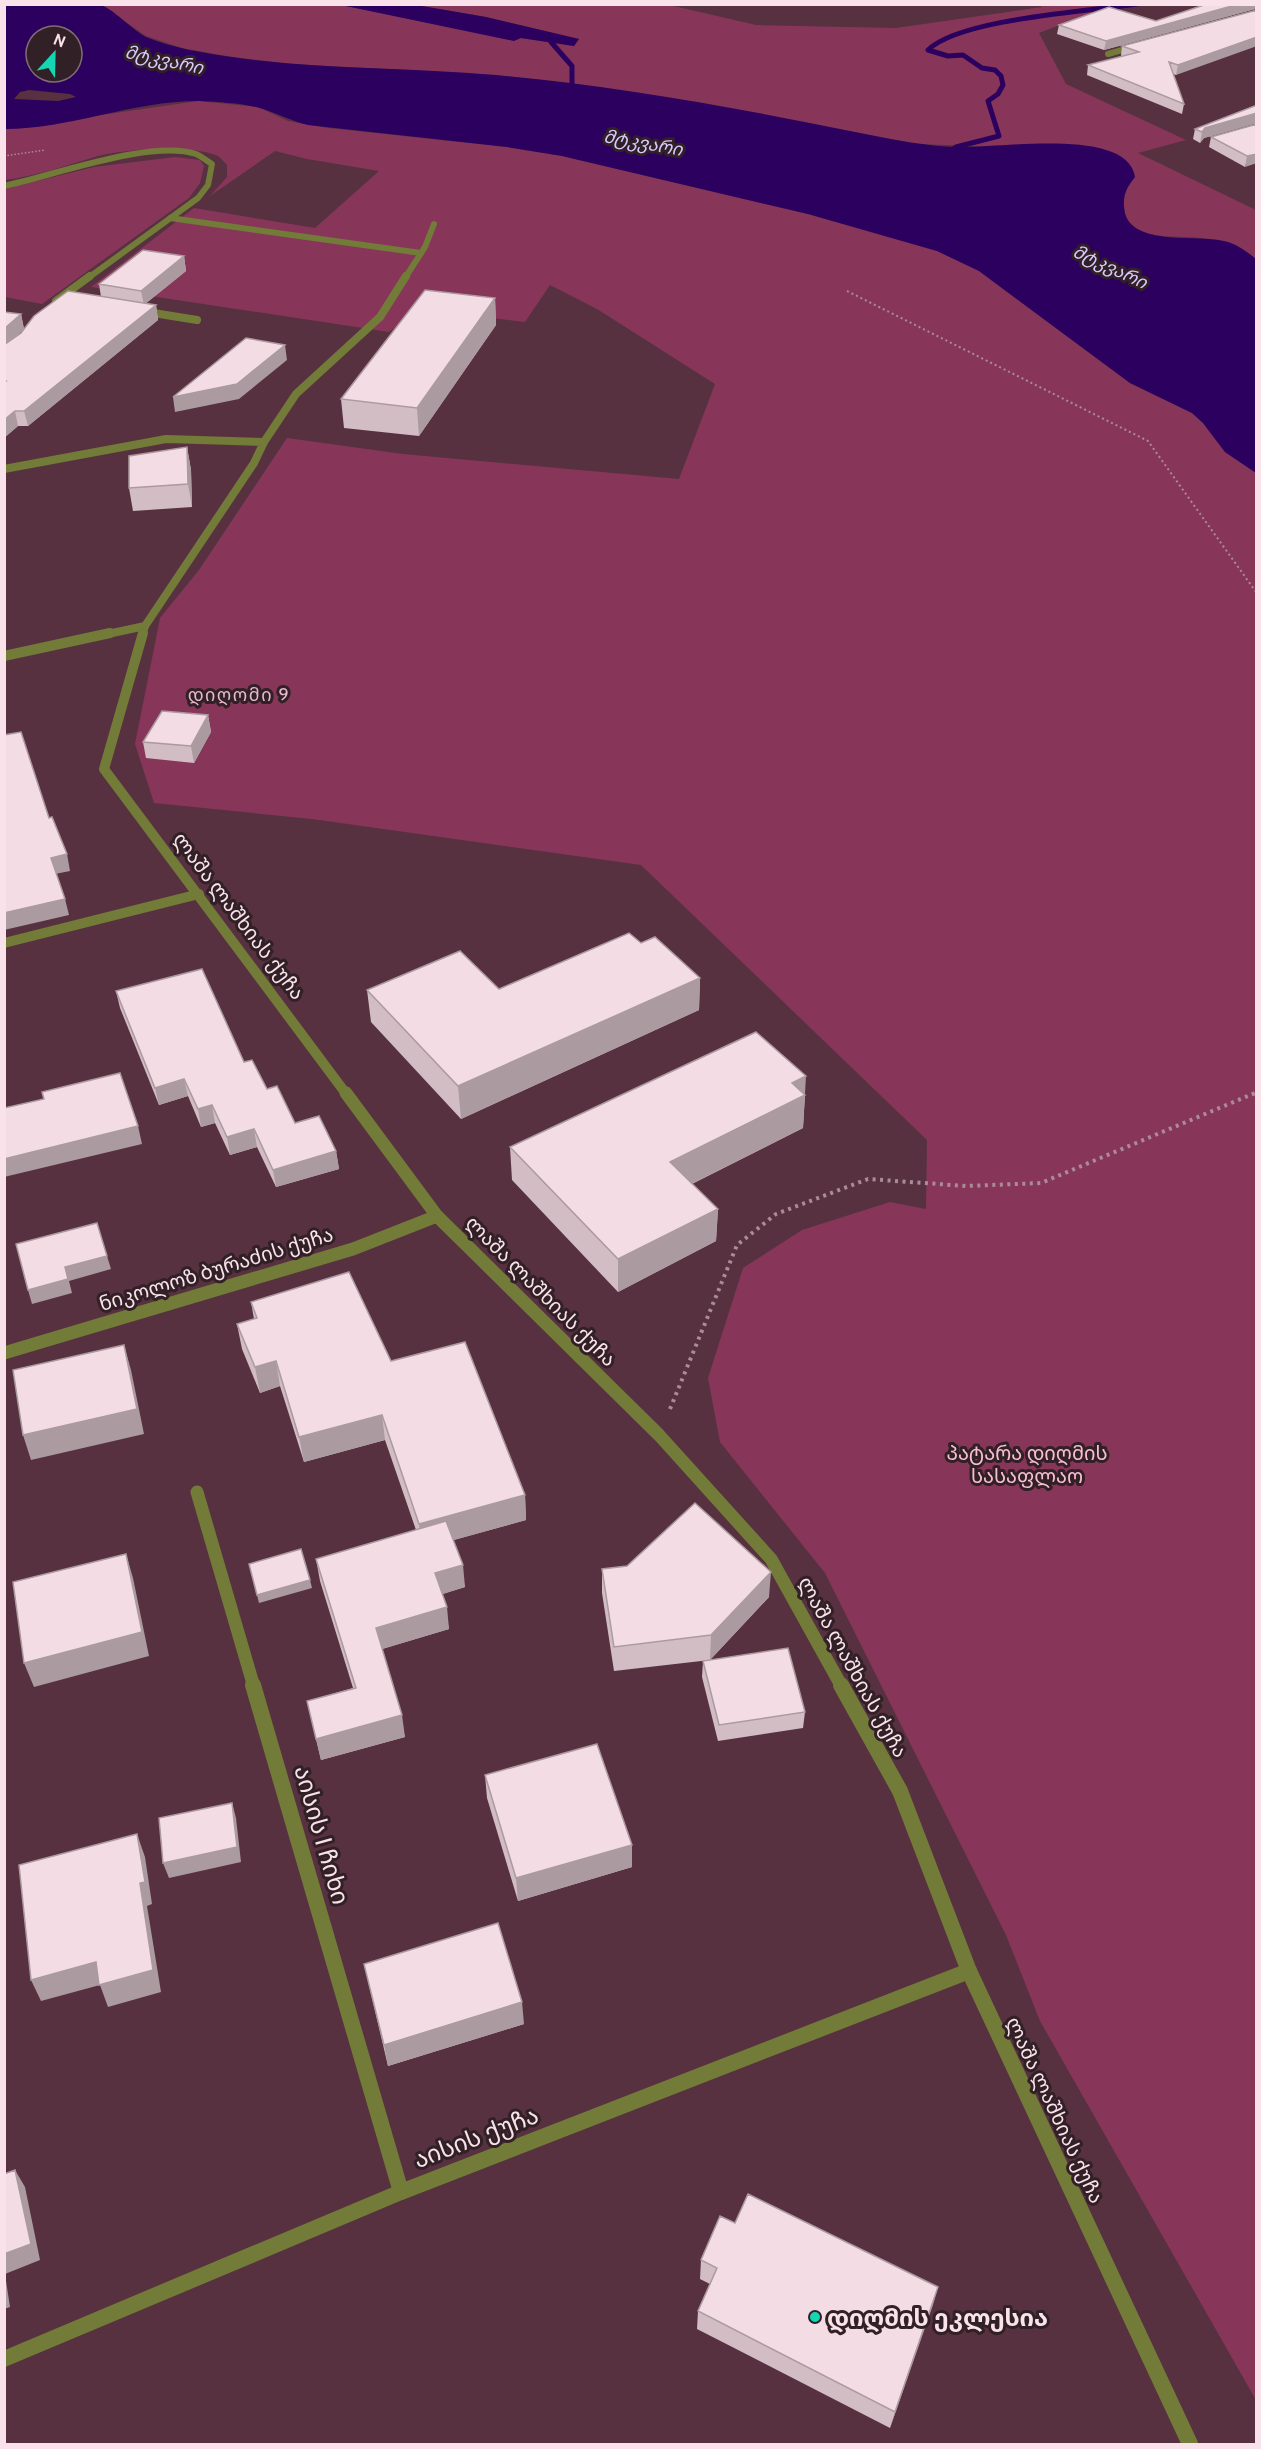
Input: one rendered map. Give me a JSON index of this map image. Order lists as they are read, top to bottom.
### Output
{
  "streets": {
    "street": [
      "ლაშა ლაშხიას ქუჩა",
      "ნიკოლოზ ბურაძის ქუჩა",
      "აისის I ჩიხი",
      "აისის ქუჩა"
    ]
  },
  "crossings": [
    ["ლაშა ლაშხიას ქუჩა", "ნიკოლოზ ბურაძის ქუჩა"],
    ["ლაშა ლაშხიას ქუჩა", "აისის ქუჩა"],
    ["აისის I ჩიხი", "აისის ქუჩა"]
  ],
  "districts": ["დიღომი 9"],
  "water": ["მტკვარი"],
  "parks": ["პატარა დიღმის სასაფლაო"],
  "places": ["დიღმის ეკლესია"],
  "north": "top"
}
